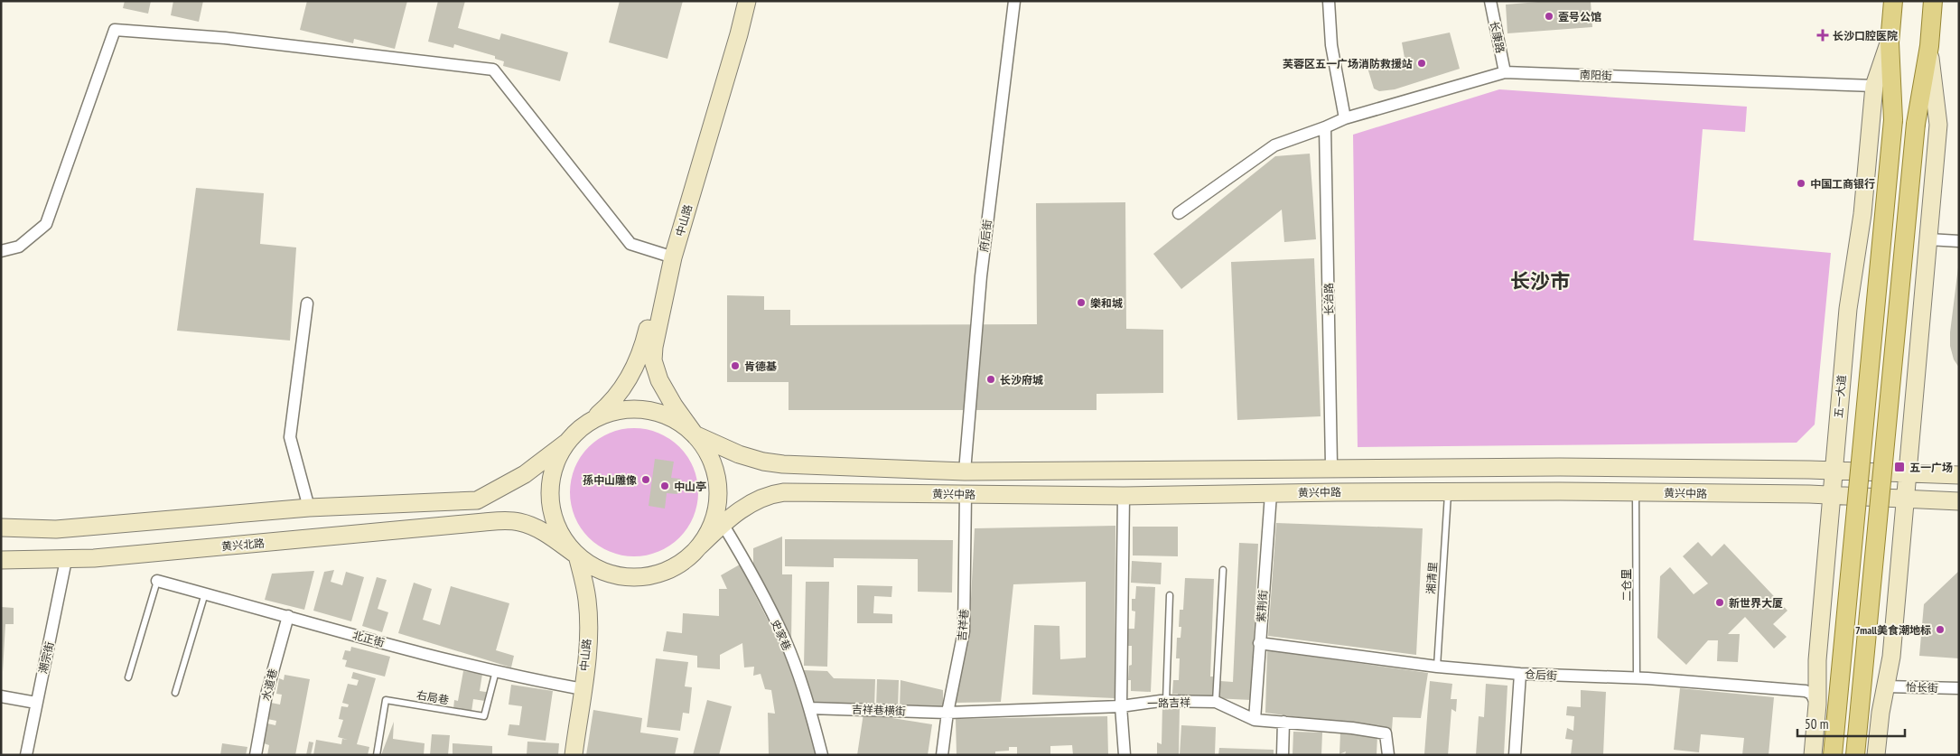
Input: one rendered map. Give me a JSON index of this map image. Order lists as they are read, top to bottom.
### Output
{
  "streets": {
    "main road": [
      "中山路",
      "五一大道",
      "黄兴中路",
      "黄兴北路"
    ],
    "street": [
      "长康路",
      "南阳街",
      "府后街",
      "长治路",
      "紫荆街",
      "吉祥巷",
      "史家巷",
      "北正街",
      "潮宗街",
      "仓后街",
      "水道巷",
      "怡长街",
      "一路吉祥",
      "吉祥巷横街"
    ],
    "lane": ["湘清里", "二仓里", "右局巷"]
  },
  "crossings": [
    ["长康路", "南阳街"],
    ["南阳街", "长治路"],
    ["南阳街", "五一大道"],
    ["中山路", "黄兴中路"],
    ["中山路", "黄兴北路"],
    ["中山路", "北正街"],
    ["府后街", "黄兴中路"],
    ["长治路", "黄兴中路"],
    ["五一大道", "黄兴中路"],
    ["五一大道", "仓后街"],
    ["黄兴中路", "黄兴北路"],
    ["黄兴中路", "湘清里"],
    ["黄兴中路", "二仓里"],
    ["黄兴中路", "紫荆街"],
    ["黄兴中路", "吉祥巷"],
    ["黄兴中路", "史家巷"],
    ["黄兴北路", "潮宗街"],
    ["湘清里", "仓后街"],
    ["二仓里", "仓后街"],
    ["紫荆街", "仓后街"],
    ["紫荆街", "一路吉祥"],
    ["吉祥巷", "一路吉祥"],
    ["吉祥巷", "吉祥巷横街"],
    ["史家巷", "吉祥巷横街"],
    ["北正街", "水道巷"],
    ["北正街", "右局巷"],
    ["一路吉祥", "吉祥巷横街"]
  ],
  "districts": ["长沙市"],
  "places": {
    "other": [
      "壹号公馆",
      "芙蓉区五一广场消防救援站",
      "中国工商银行",
      "樂和城",
      "肯德基",
      "长沙府城",
      "孫中山雕像",
      "中山亭",
      "新世界大厦",
      "7mall美食潮地标"
    ],
    "health": ["长沙口腔医院"],
    "transit": ["五一广场"]
  },
  "scale_bar": "50 m"
}
